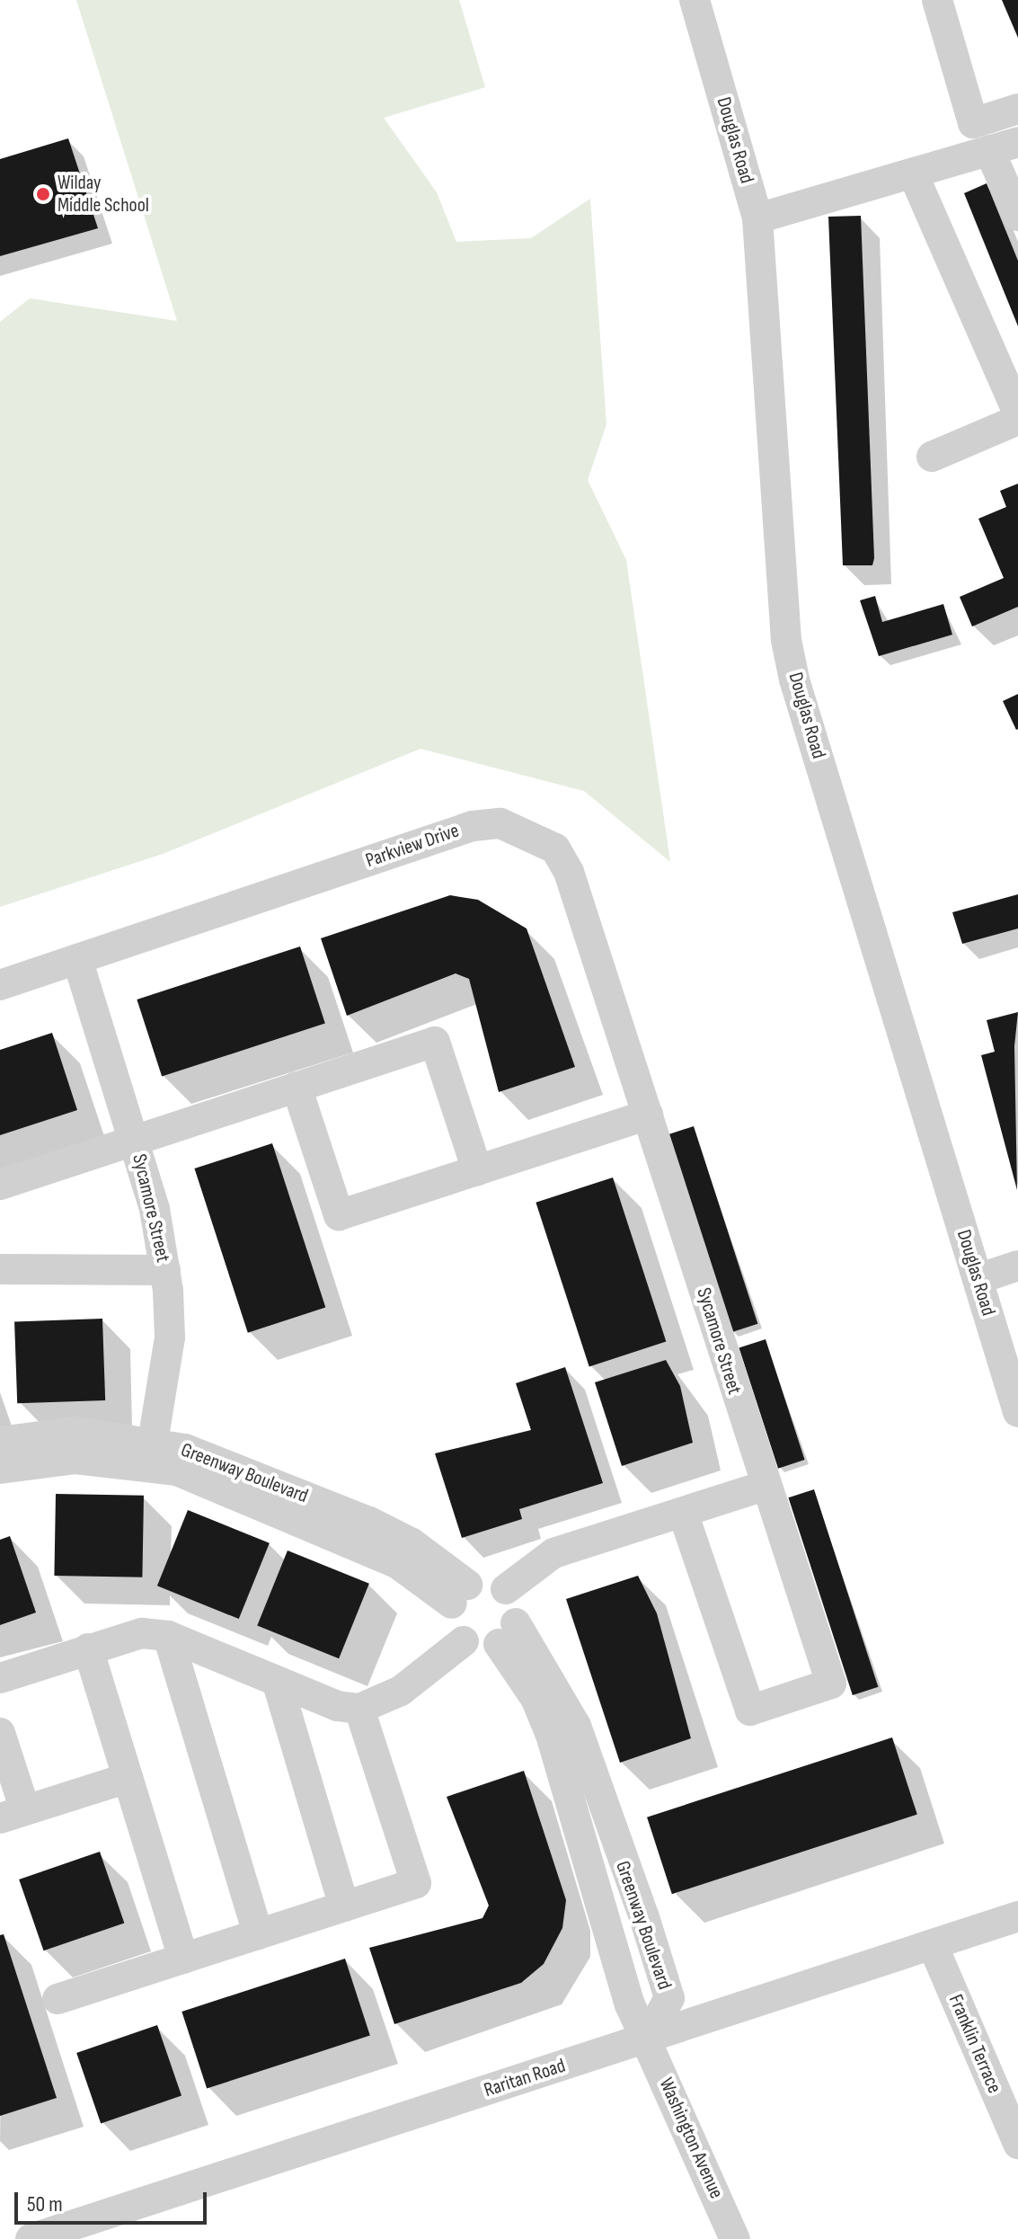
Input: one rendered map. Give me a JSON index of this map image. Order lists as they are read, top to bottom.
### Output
{
  "streets": {
    "street": [
      "Douglas Road",
      "Parkview Drive",
      "Sycamore Street",
      "Greenway Boulevard",
      "Franklin Terrace",
      "Raritan Road",
      "Washington Avenue"
    ]
  },
  "crossings": [
    ["Parkview Drive", "Sycamore Street"],
    ["Sycamore Street", "Greenway Boulevard"],
    ["Greenway Boulevard", "Raritan Road"],
    ["Greenway Boulevard", "Washington Avenue"],
    ["Franklin Terrace", "Raritan Road"],
    ["Raritan Road", "Washington Avenue"]
  ],
  "places": ["Wilday Middle School"],
  "scale_bar": "50 m"
}
